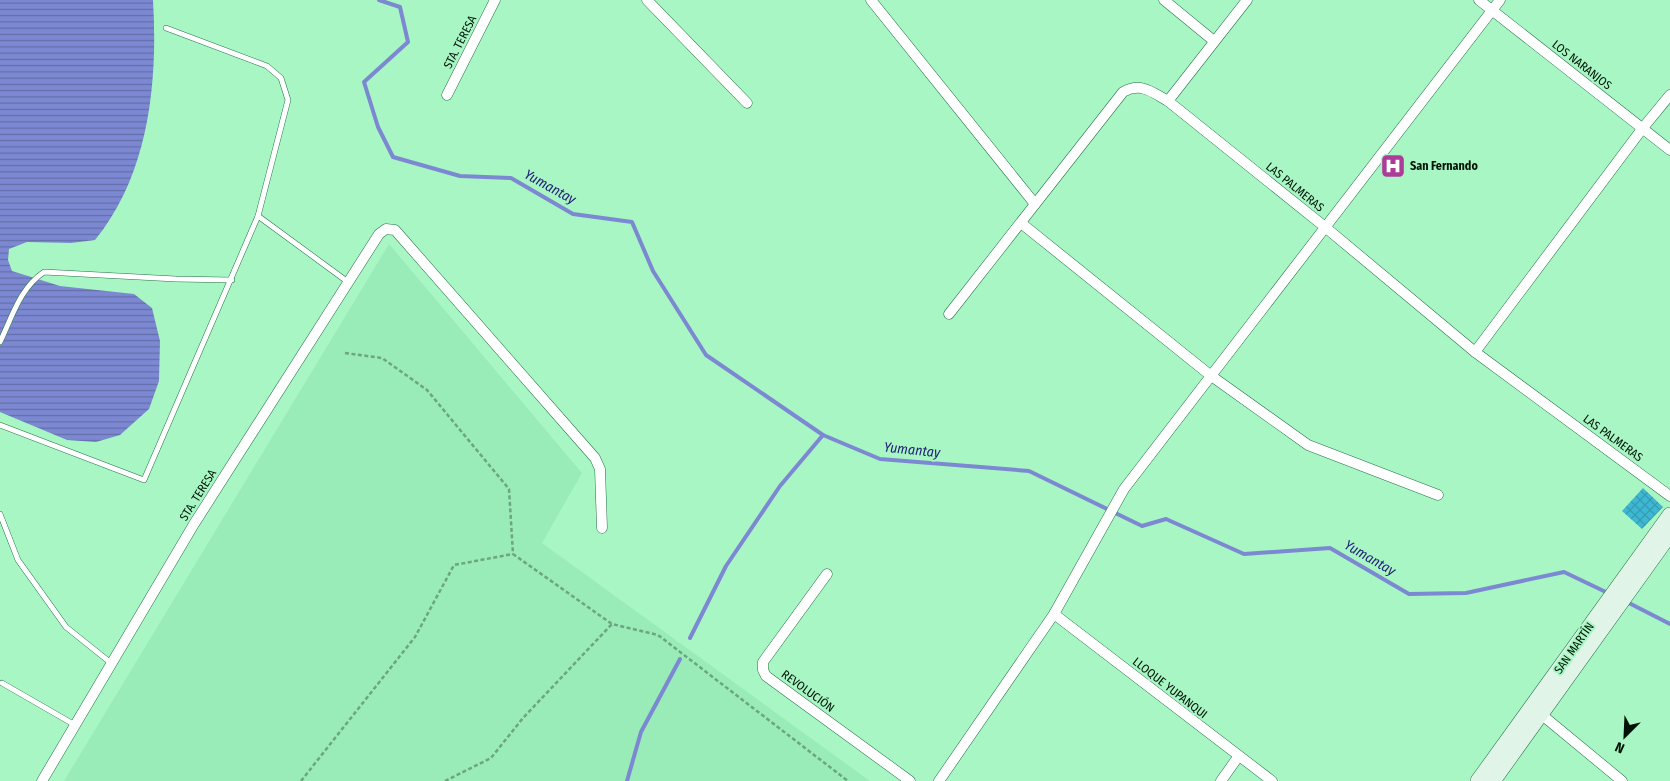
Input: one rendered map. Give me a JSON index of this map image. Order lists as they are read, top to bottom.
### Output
{
  "streets": {
    "main road": ["SAN MARTÍN"],
    "street": [
      "STA. TERESA",
      "LOS NARANJOS",
      "LAS PALMERAS",
      "LLOQUE YUPANQUI",
      "REVOLUCIÓN"
    ]
  },
  "water": ["Yumantay"],
  "places": {
    "hospital": ["San Fernando"]
  },
  "north": "bottom left"
}
